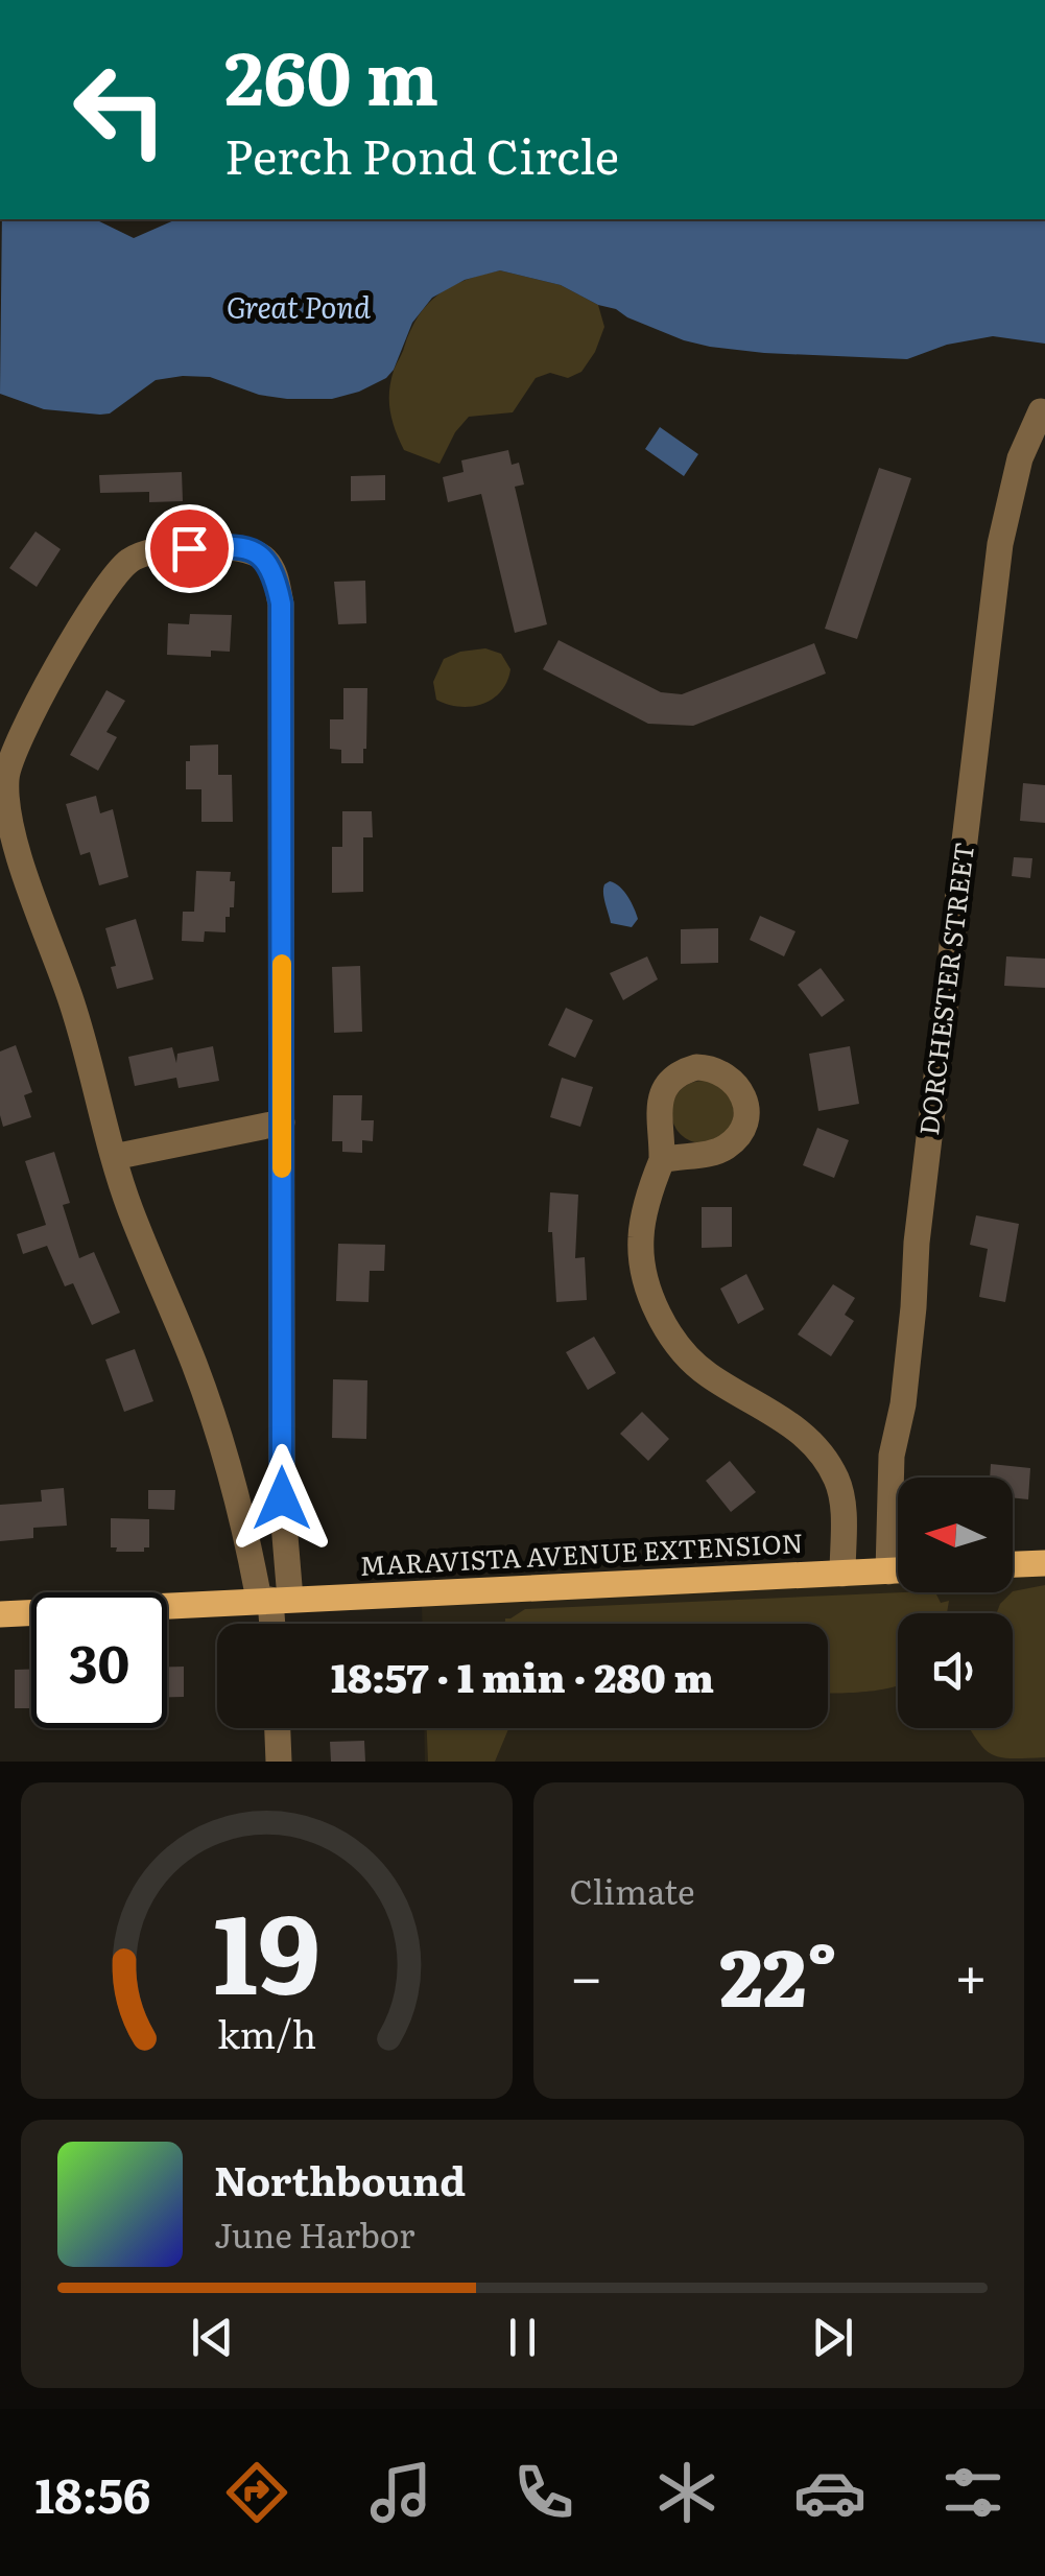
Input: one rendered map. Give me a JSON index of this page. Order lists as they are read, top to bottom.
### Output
{
  "streets": {
    "main road": ["MARAVISTA AVENUE EXTENSION"],
    "street": ["DORCHESTER STREET"]
  },
  "crossings": [
    ["DORCHESTER STREET", "MARAVISTA AVENUE EXTENSION"]
  ],
  "water": ["Great Pond"],
  "north": "left",
  "page": {
    "turn": ["260 m", "Perch Pond Circle"],
    "limit": "30",
    "trip": "18:57 · 1 min · 280 m",
    "tile": "Climate",
    "heat": ["−", "22°", "+"],
    "song": ["Northbound", "June Harbor"],
    "tabs": "18:56",
    "gauge": ["19", "km/h"]
  }
}
